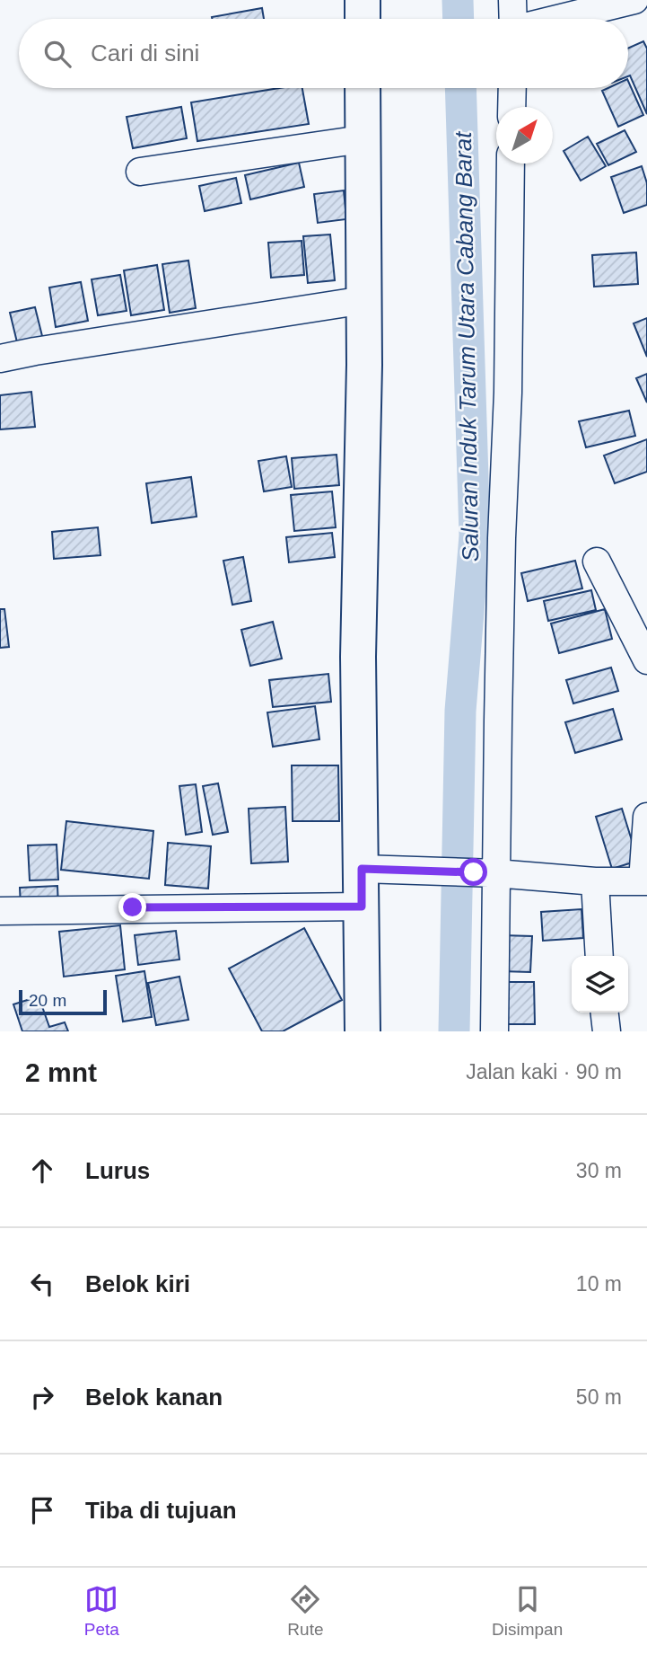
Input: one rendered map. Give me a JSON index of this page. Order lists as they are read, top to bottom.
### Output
{
  "water": ["Saluran Induk Tarum Utara Cabang Barat"],
  "scale_bar": "20 m",
  "north": "top right",
  "page": {
    "search": "Cari di sini",
    "scale": "20 m",
    "heading": ["2 mnt", "Jalan kaki · 90 m"],
    "list": [
      ["Lurus", "30 m"],
      ["Belok kiri", "10 m"],
      ["Belok kanan", "50 m"],
      "Tiba di tujuan"
    ],
    "nav": ["Peta", "Rute", "Disimpan"]
  }
}
